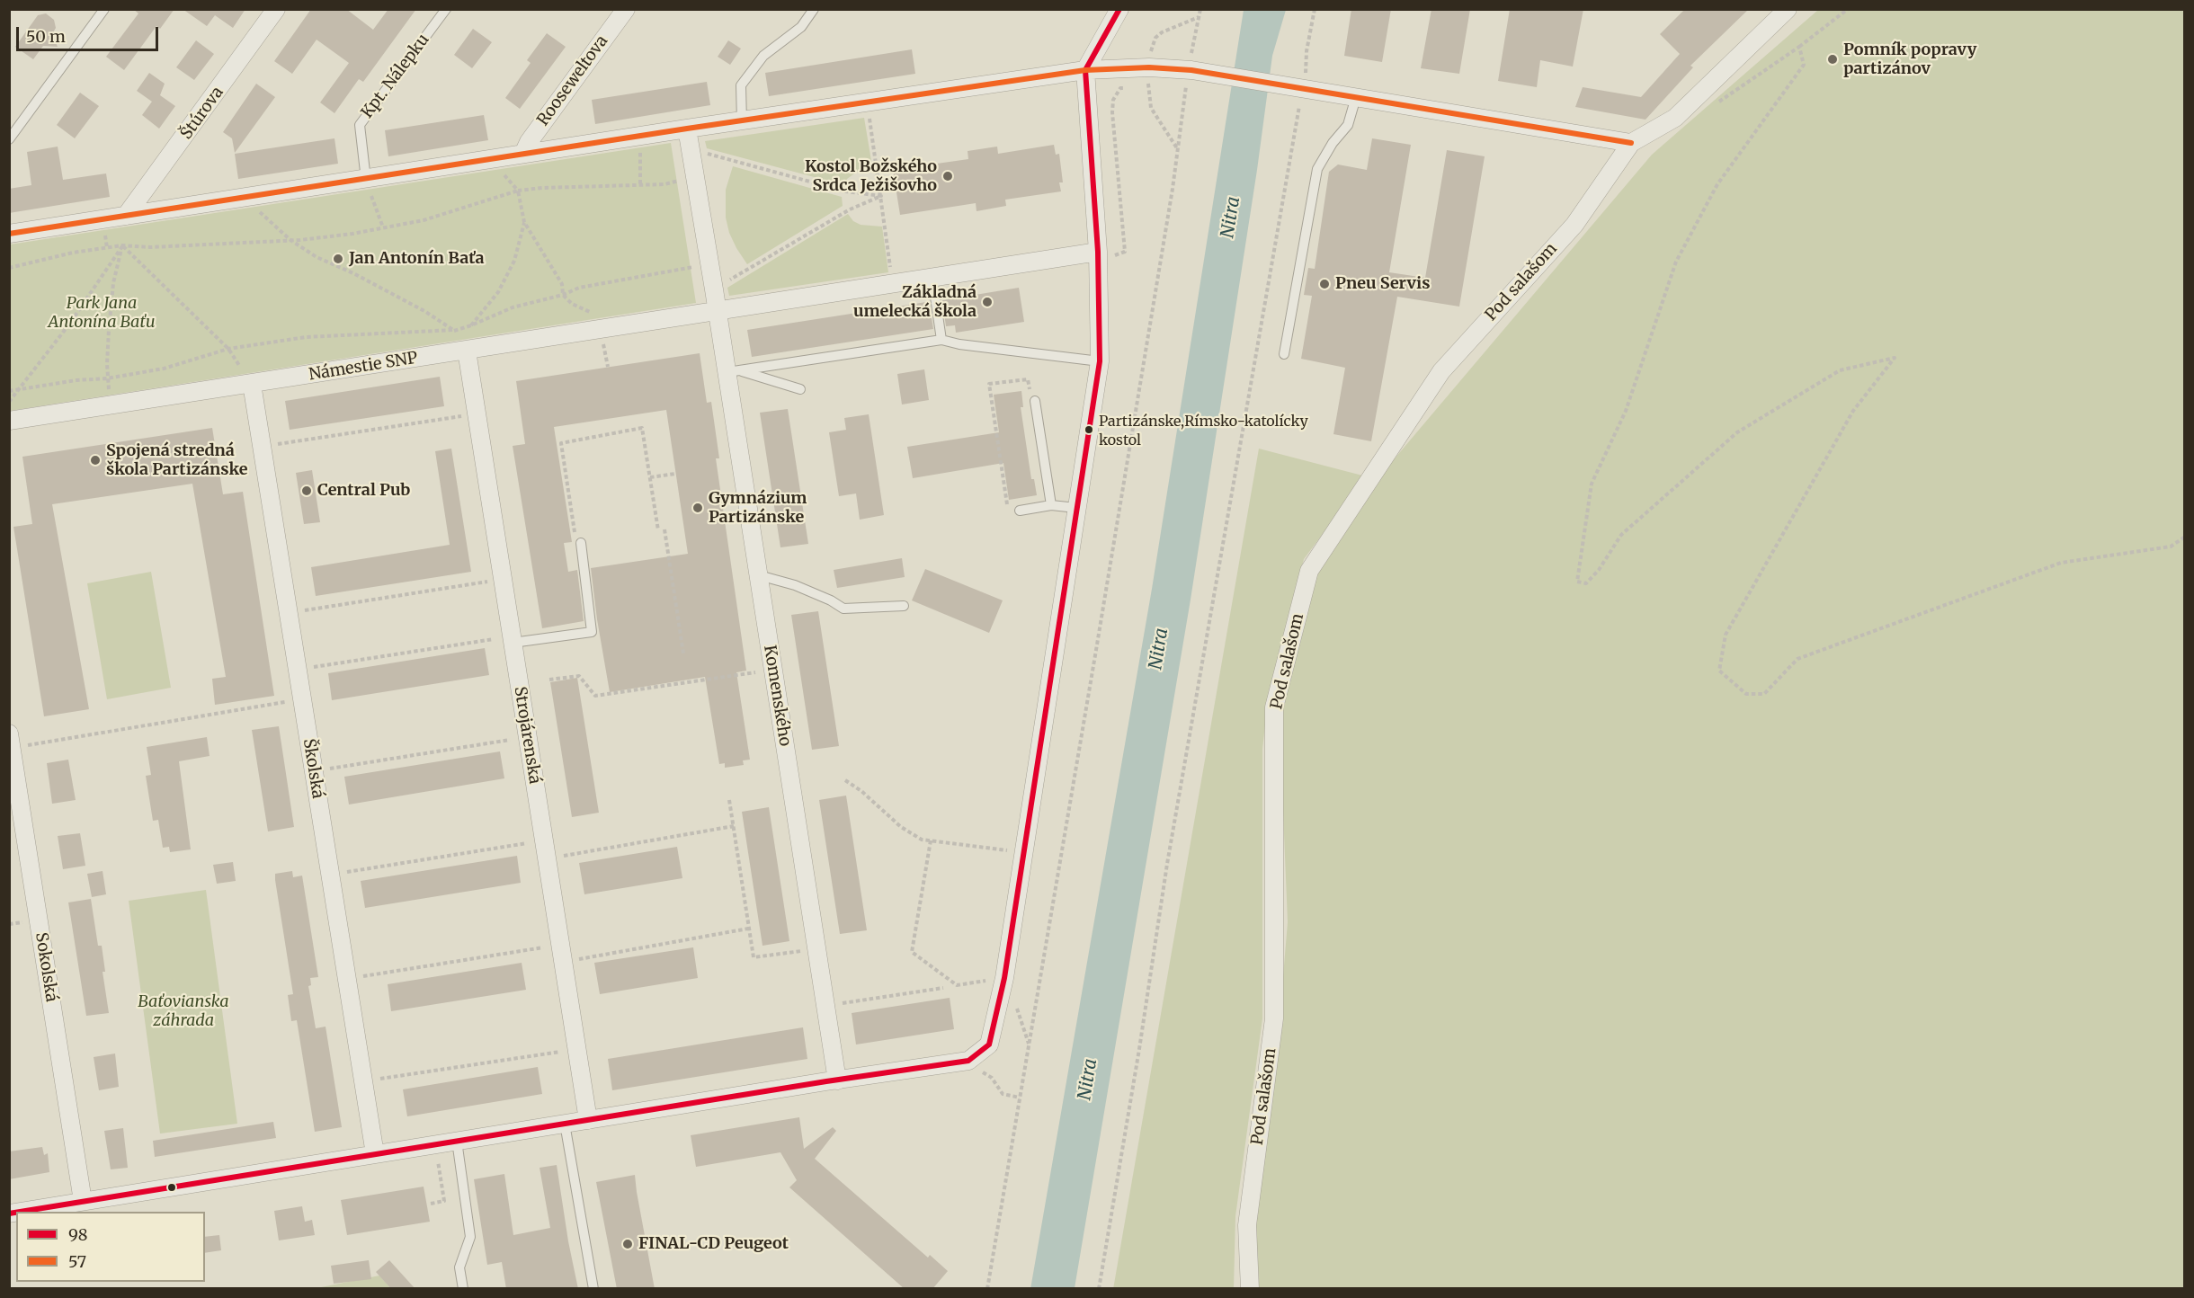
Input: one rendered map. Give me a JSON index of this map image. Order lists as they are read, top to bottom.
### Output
{
  "streets": {
    "street": [
      "Rooseweltova",
      "Štúrova",
      "Pod salašom",
      "Námestie SNP",
      "Komenského",
      "Strojárenská",
      "Školská",
      "Sokolská"
    ],
    "lane": ["Kpt. Nálepku"]
  },
  "crossings": [
    ["Námestie SNP", "Komenského"],
    ["Námestie SNP", "Strojárenská"],
    ["Námestie SNP", "Školská"]
  ],
  "water": ["Nitra"],
  "parks": ["Park Jana Antonína Baťu", "Baťovianska záhrada"],
  "places": [
    "Pomník popravy partizánov",
    "Kostol Božského Srdca Ježišovho",
    "Jan Antonín Baťa",
    "Pneu Servis",
    "Základná umelecká škola",
    "Partizánske,Rímsko-katolícky kostol",
    "Spojená stredná škola Partizánske",
    "Central Pub",
    "Gymnázium Partizánske",
    "FINAL-CD Peugeot"
  ],
  "lines": ["transit line 98", "transit line 57"],
  "legend": ["98", "57"],
  "scale_bar": "50 m"
}
